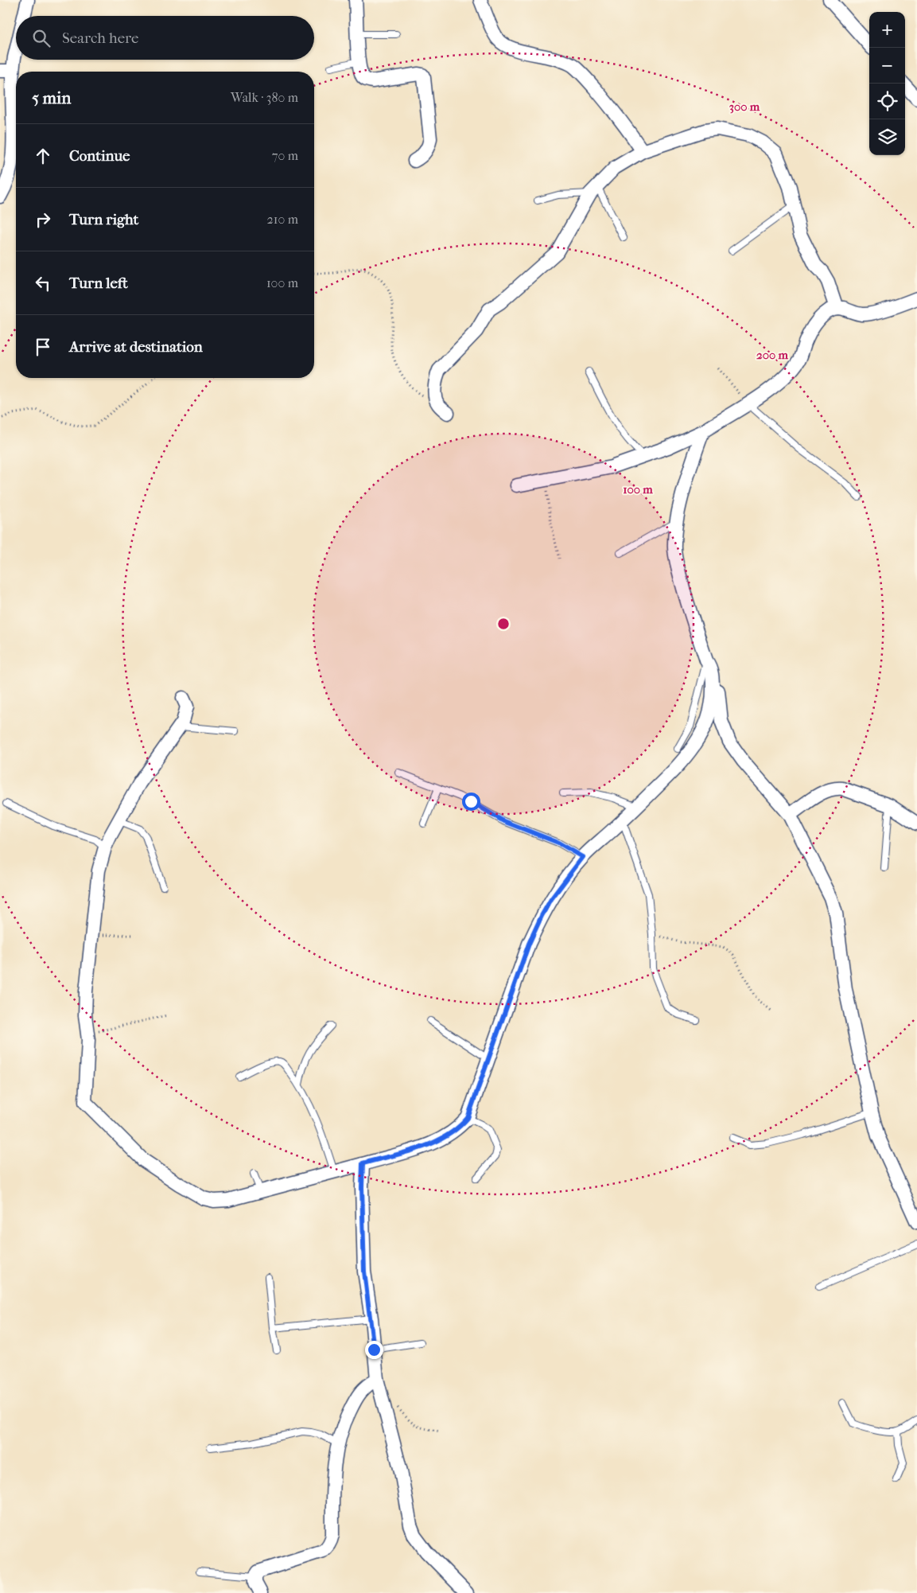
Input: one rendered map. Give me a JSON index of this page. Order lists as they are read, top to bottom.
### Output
{
  "page": {
    "map_buttons": ["+", "−"],
    "search": "Search here",
    "heading": ["5 min", "Walk · 380 m"],
    "list": [
      ["Continue", "70 m"],
      ["Turn right", "210 m"],
      ["Turn left", "100 m"],
      "Arrive at destination"
    ]
  },
  "rings": ["300 m", "200 m", "100 m"]
}
